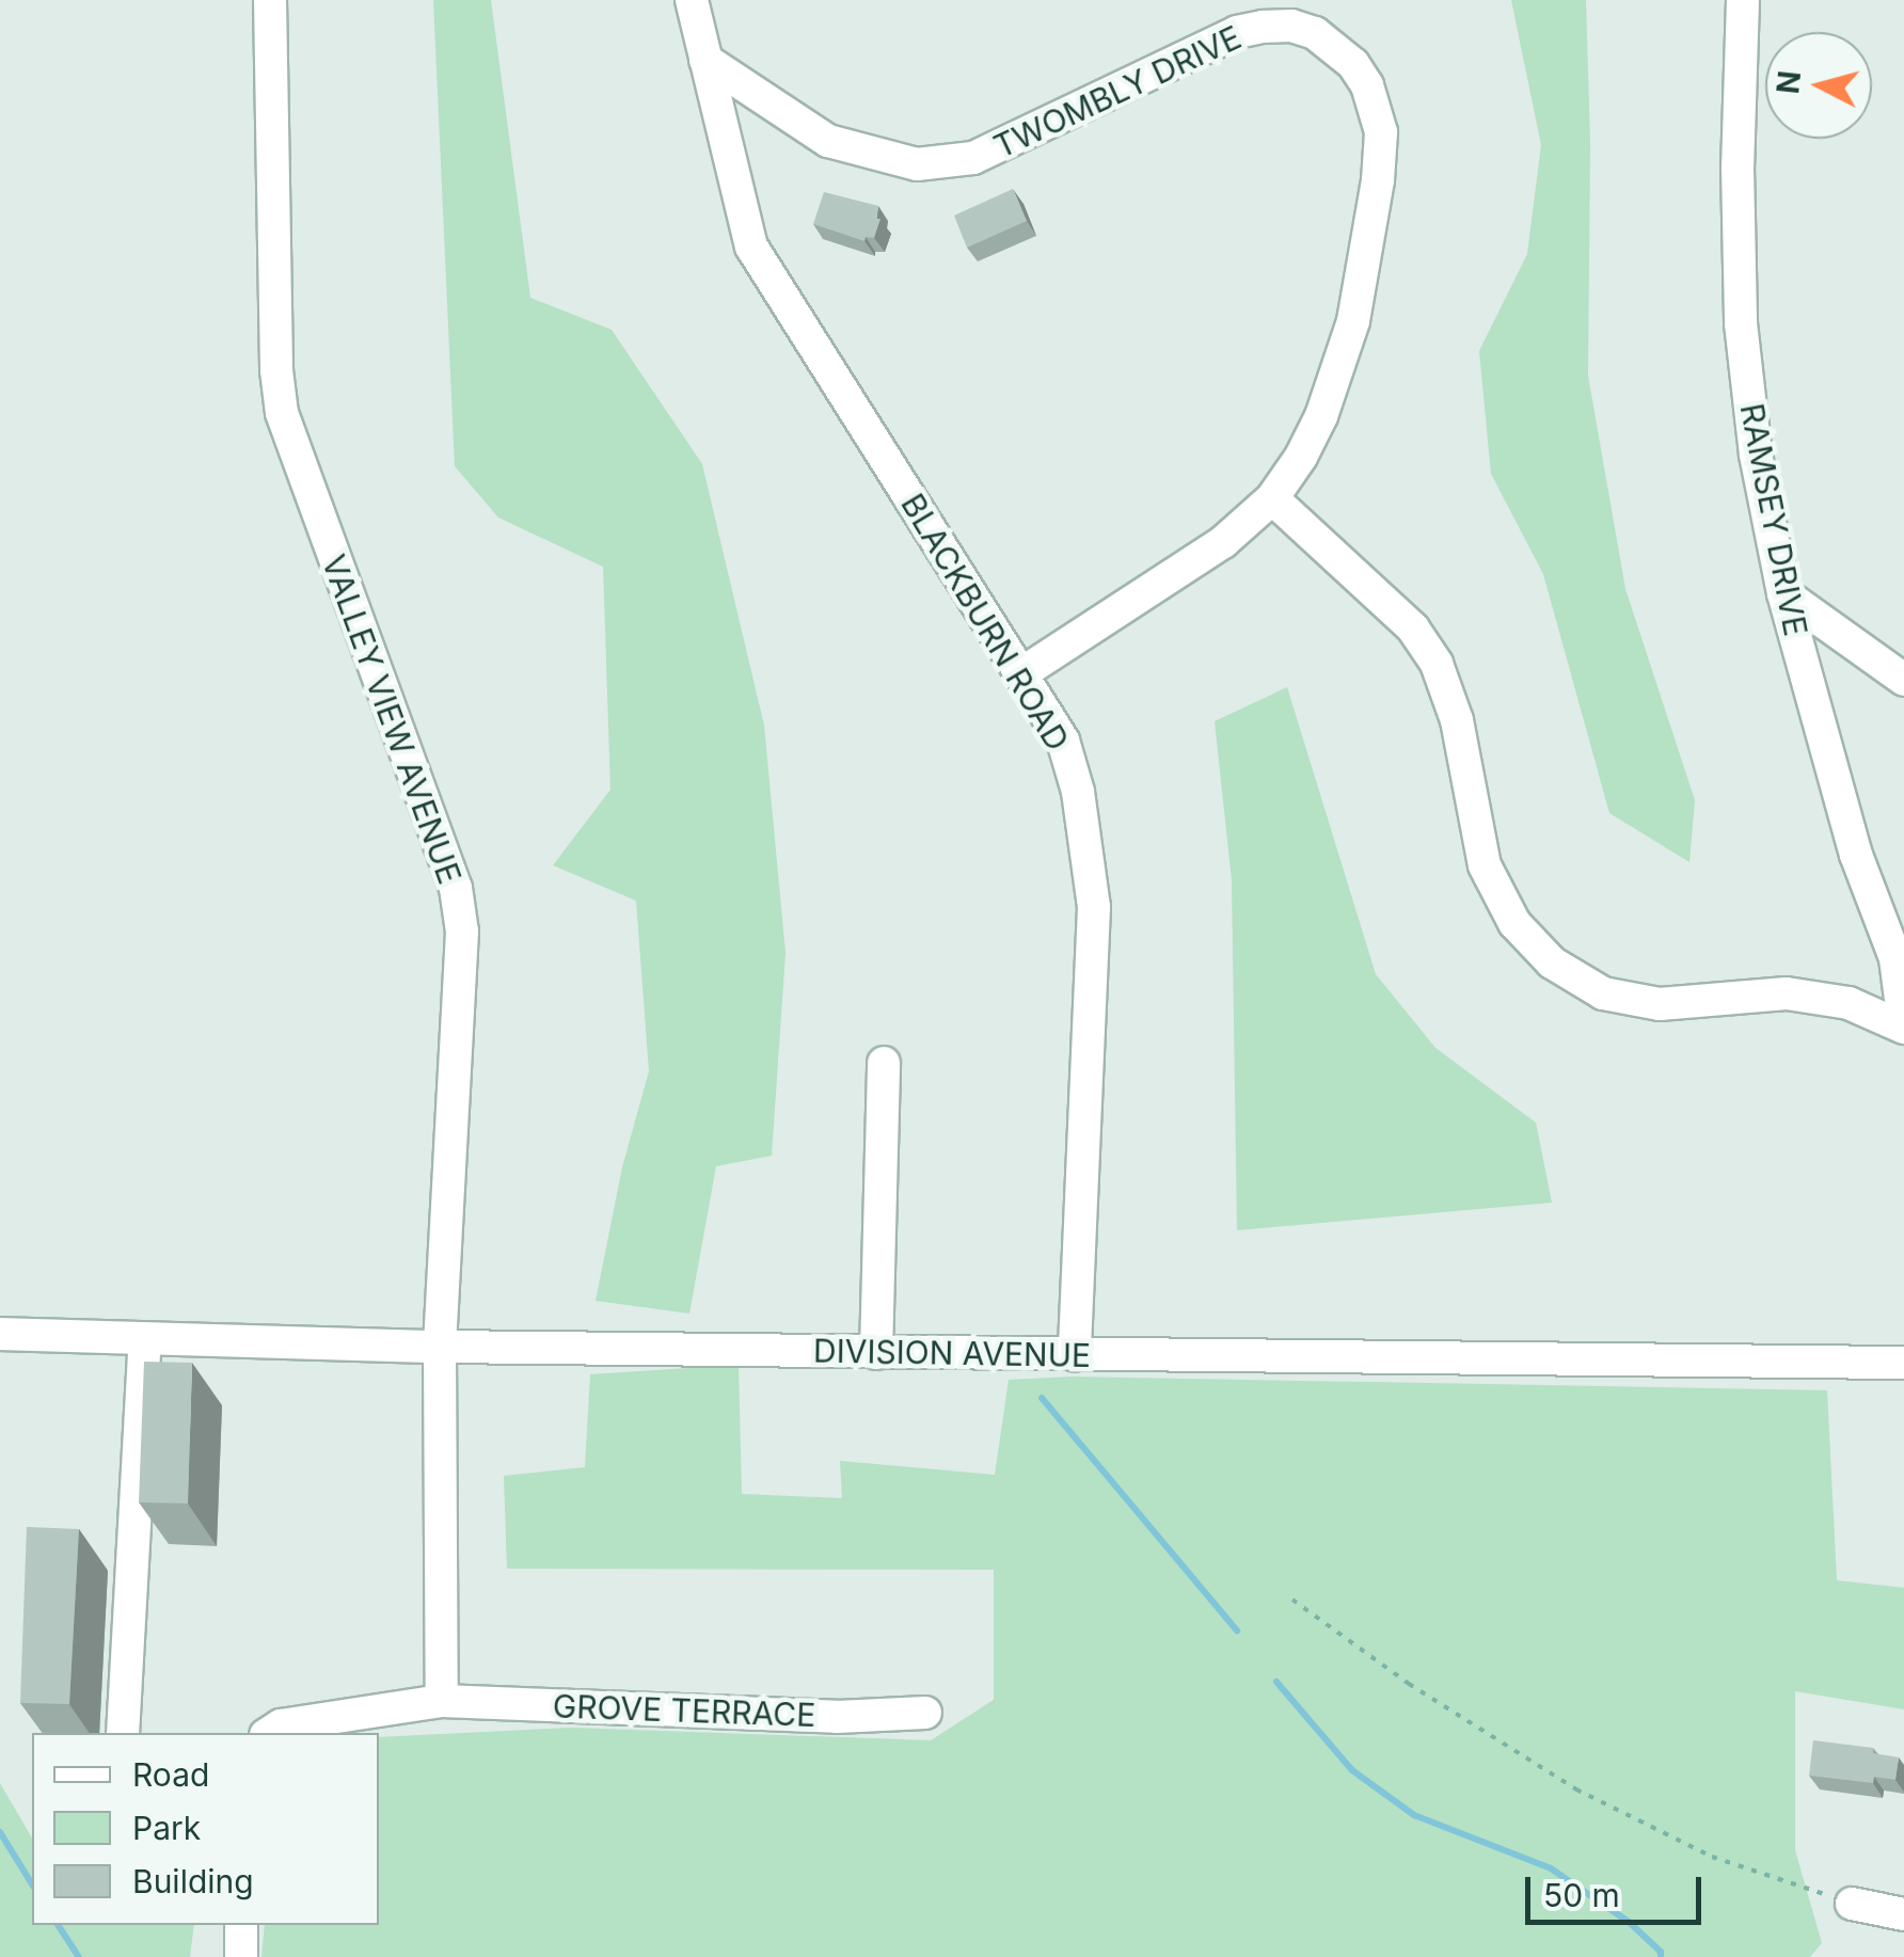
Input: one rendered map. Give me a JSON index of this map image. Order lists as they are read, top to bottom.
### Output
{
  "streets": {
    "street": [
      "TWOMBLY DRIVE",
      "RAMSEY DRIVE",
      "BLACKBURN ROAD",
      "VALLEY VIEW AVENUE",
      "DIVISION AVENUE",
      "GROVE TERRACE"
    ]
  },
  "crossings": [
    ["TWOMBLY DRIVE", "BLACKBURN ROAD"],
    ["BLACKBURN ROAD", "DIVISION AVENUE"],
    ["VALLEY VIEW AVENUE", "DIVISION AVENUE"],
    ["VALLEY VIEW AVENUE", "GROVE TERRACE"]
  ],
  "legend": ["Road", "Park", "Building"],
  "scale_bar": "50 m",
  "north": "left"
}
